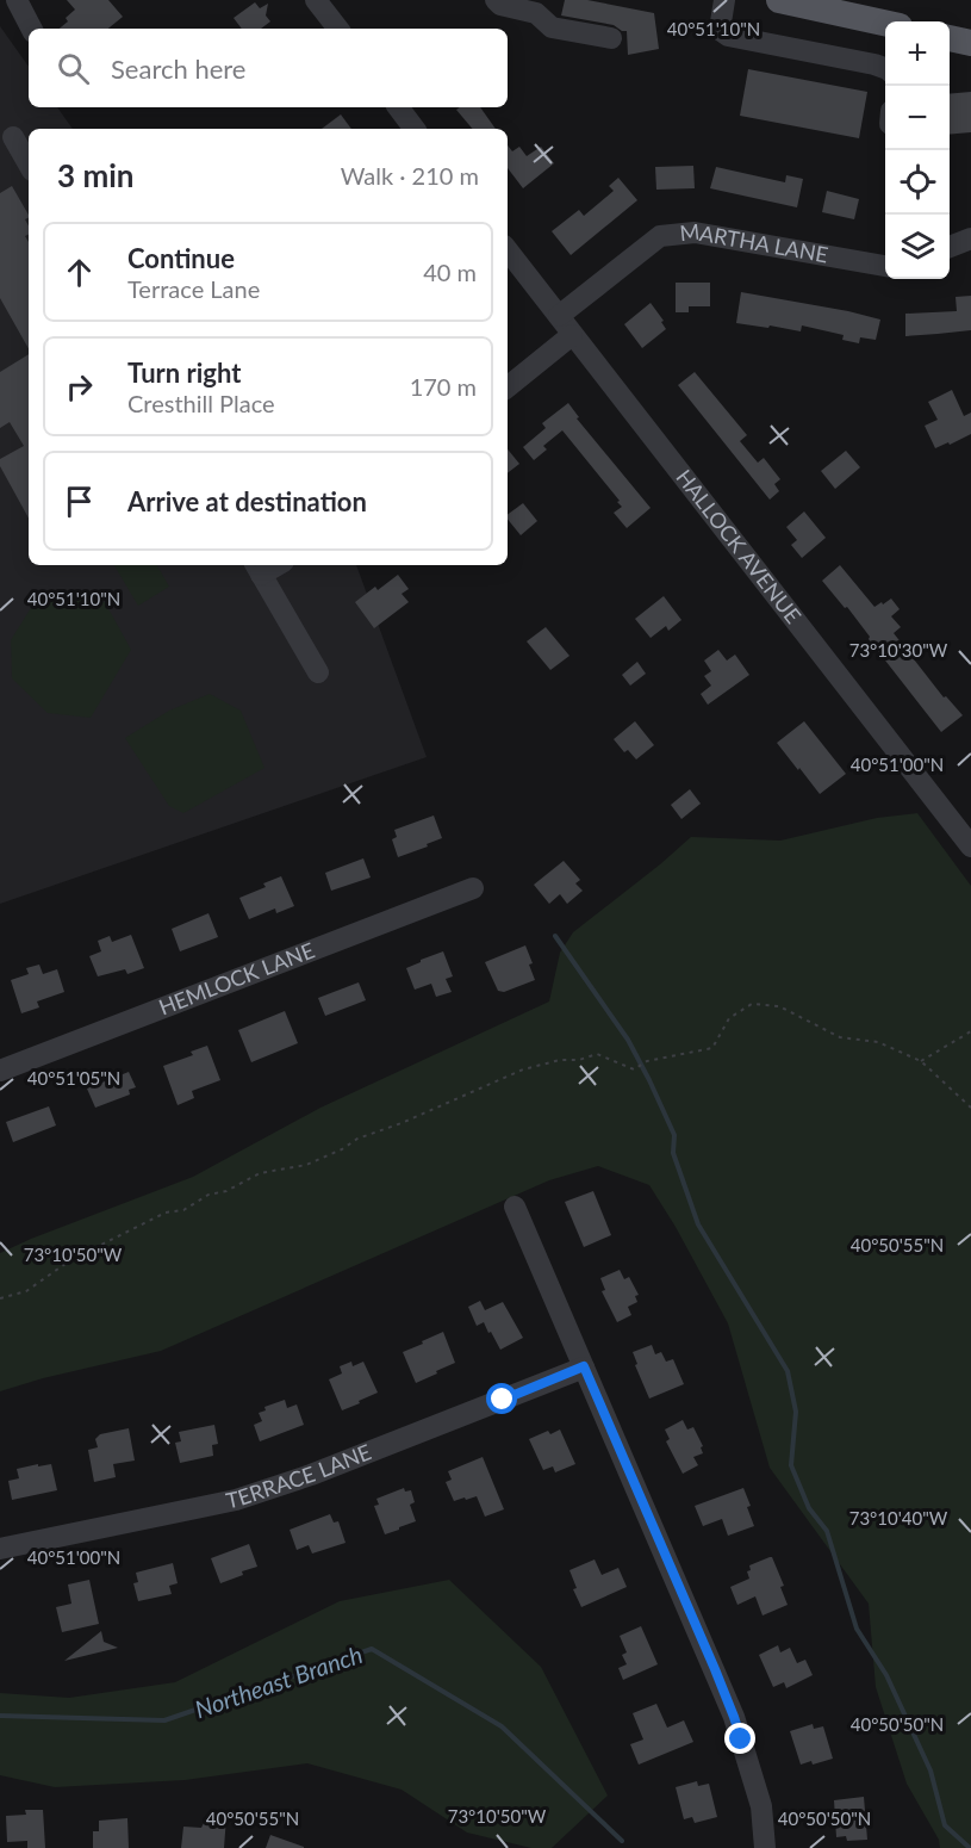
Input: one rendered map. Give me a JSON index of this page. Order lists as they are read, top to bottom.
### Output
{
  "streets": {
    "street": [
      "MARTHA LANE",
      "HALLOCK AVENUE",
      "HEMLOCK LANE",
      "TERRACE LANE"
    ]
  },
  "crossings": [
    ["MARTHA LANE", "HALLOCK AVENUE"]
  ],
  "water": ["Northeast Branch"],
  "page": {
    "map_buttons": ["+", "−"],
    "search": "Search here",
    "heading": ["3 min", "Walk · 210 m"],
    "list": [
      ["Continue", "Terrace Lane", "40 m"],
      ["Turn right", "Cresthill Place", "170 m"],
      "Arrive at destination"
    ]
  },
  "coordinates": [
    "40°51'10\"N",
    "73°10'30\"W",
    "40°51'00\"N",
    "40°51'05\"N",
    "40°50'55\"N",
    "73°10'50\"W",
    "73°10'40\"W",
    "40°50'50\"N"
  ]
}
